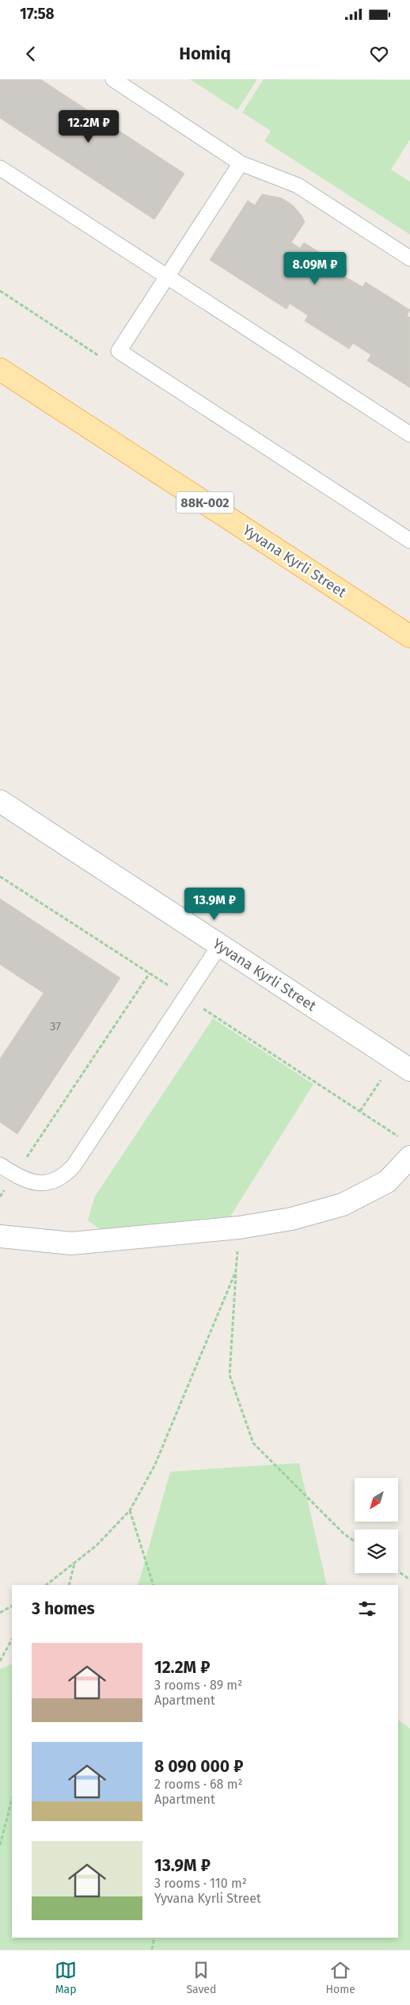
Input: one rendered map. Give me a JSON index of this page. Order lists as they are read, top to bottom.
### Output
{
  "streets": {
    "main road": ["88К-002", "Yyvana Kyrli Street"]
  },
  "house_numbers": ["37"],
  "north": "bottom left",
  "page": {
    "status": "17:58",
    "header": "Homiq",
    "price": ["12.2M ₽", "8.09M ₽", "13.9M ₽"],
    "heading": "3 homes",
    "list": [
      {
        "name": "12.2M ₽",
        "note": "3 rooms · 89 m² · Apartment"
      },
      {
        "name": "8 090 000 ₽",
        "note": "2 rooms · 68 m² · Apartment"
      },
      {
        "name": "13.9M ₽",
        "note": "3 rooms · 110 m² · Yyvana Kyrli Street"
      }
    ],
    "tabs": ["Map", "Saved", "Home"]
  }
}
